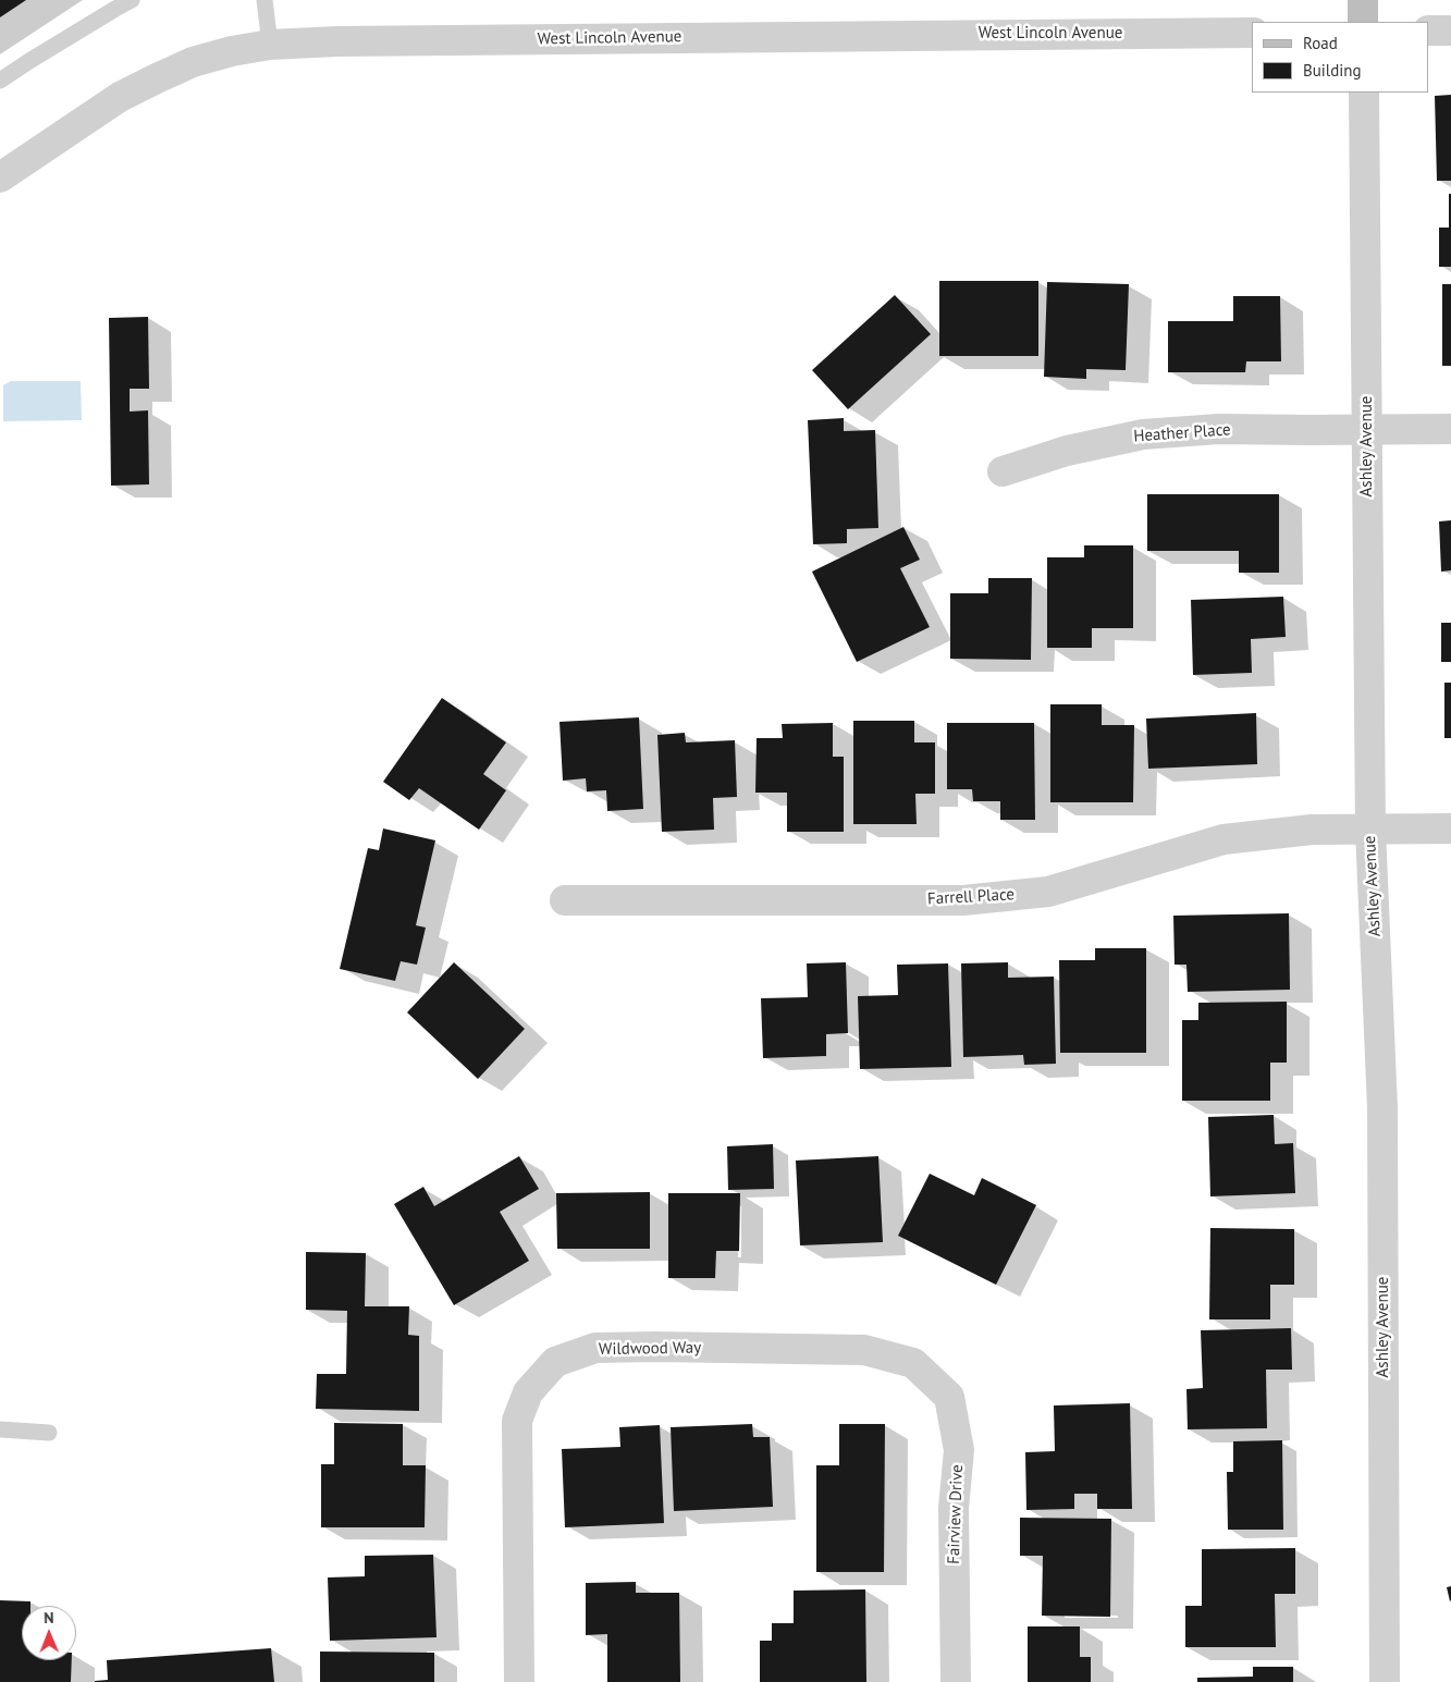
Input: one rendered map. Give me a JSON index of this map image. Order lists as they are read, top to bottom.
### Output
{
  "streets": {
    "street": [
      "West Lincoln Avenue",
      "Heather Place",
      "Ashley Avenue",
      "Farrell Place",
      "Wildwood Way",
      "Fairview Drive"
    ]
  },
  "crossings": [
    ["Heather Place", "Ashley Avenue"],
    ["Ashley Avenue", "Farrell Place"],
    ["Wildwood Way", "Fairview Drive"]
  ],
  "legend": ["Road", "Building"],
  "north": "top"
}
